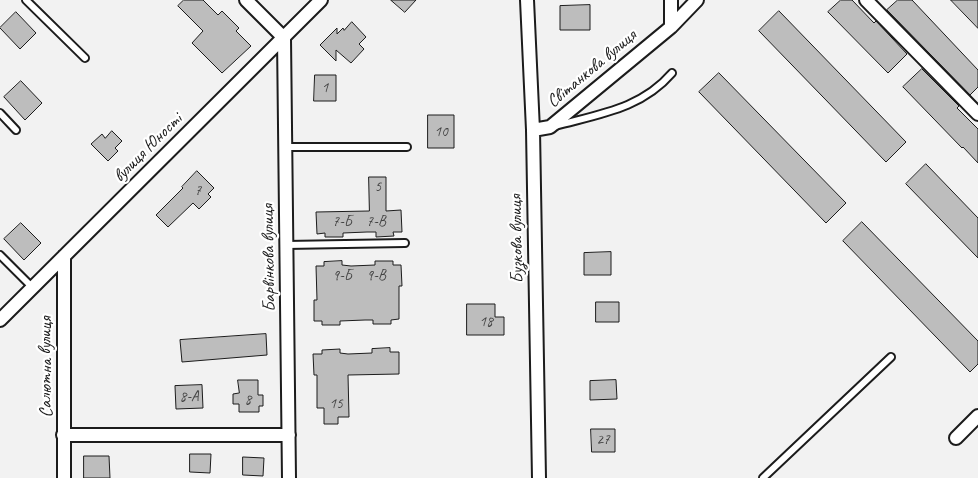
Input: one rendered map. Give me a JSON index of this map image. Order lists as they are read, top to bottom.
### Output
{
  "streets": {
    "street": [
      "Світанкова вулиця",
      "вулиця Юності",
      "Бузкова вулиця",
      "Барвінкова вулиця",
      "Салютна вулиця"
    ]
  },
  "crossings": [
    ["Світанкова вулиця", "Бузкова вулиця"],
    ["вулиця Юності", "Барвінкова вулиця"],
    ["вулиця Юності", "Салютна вулиця"]
  ],
  "house_numbers": [
    "1",
    "10",
    "5",
    "7",
    "7-Б",
    "7-В",
    "9-Б",
    "9-В",
    "18",
    "8-А",
    "8",
    "15",
    "27"
  ]
}
